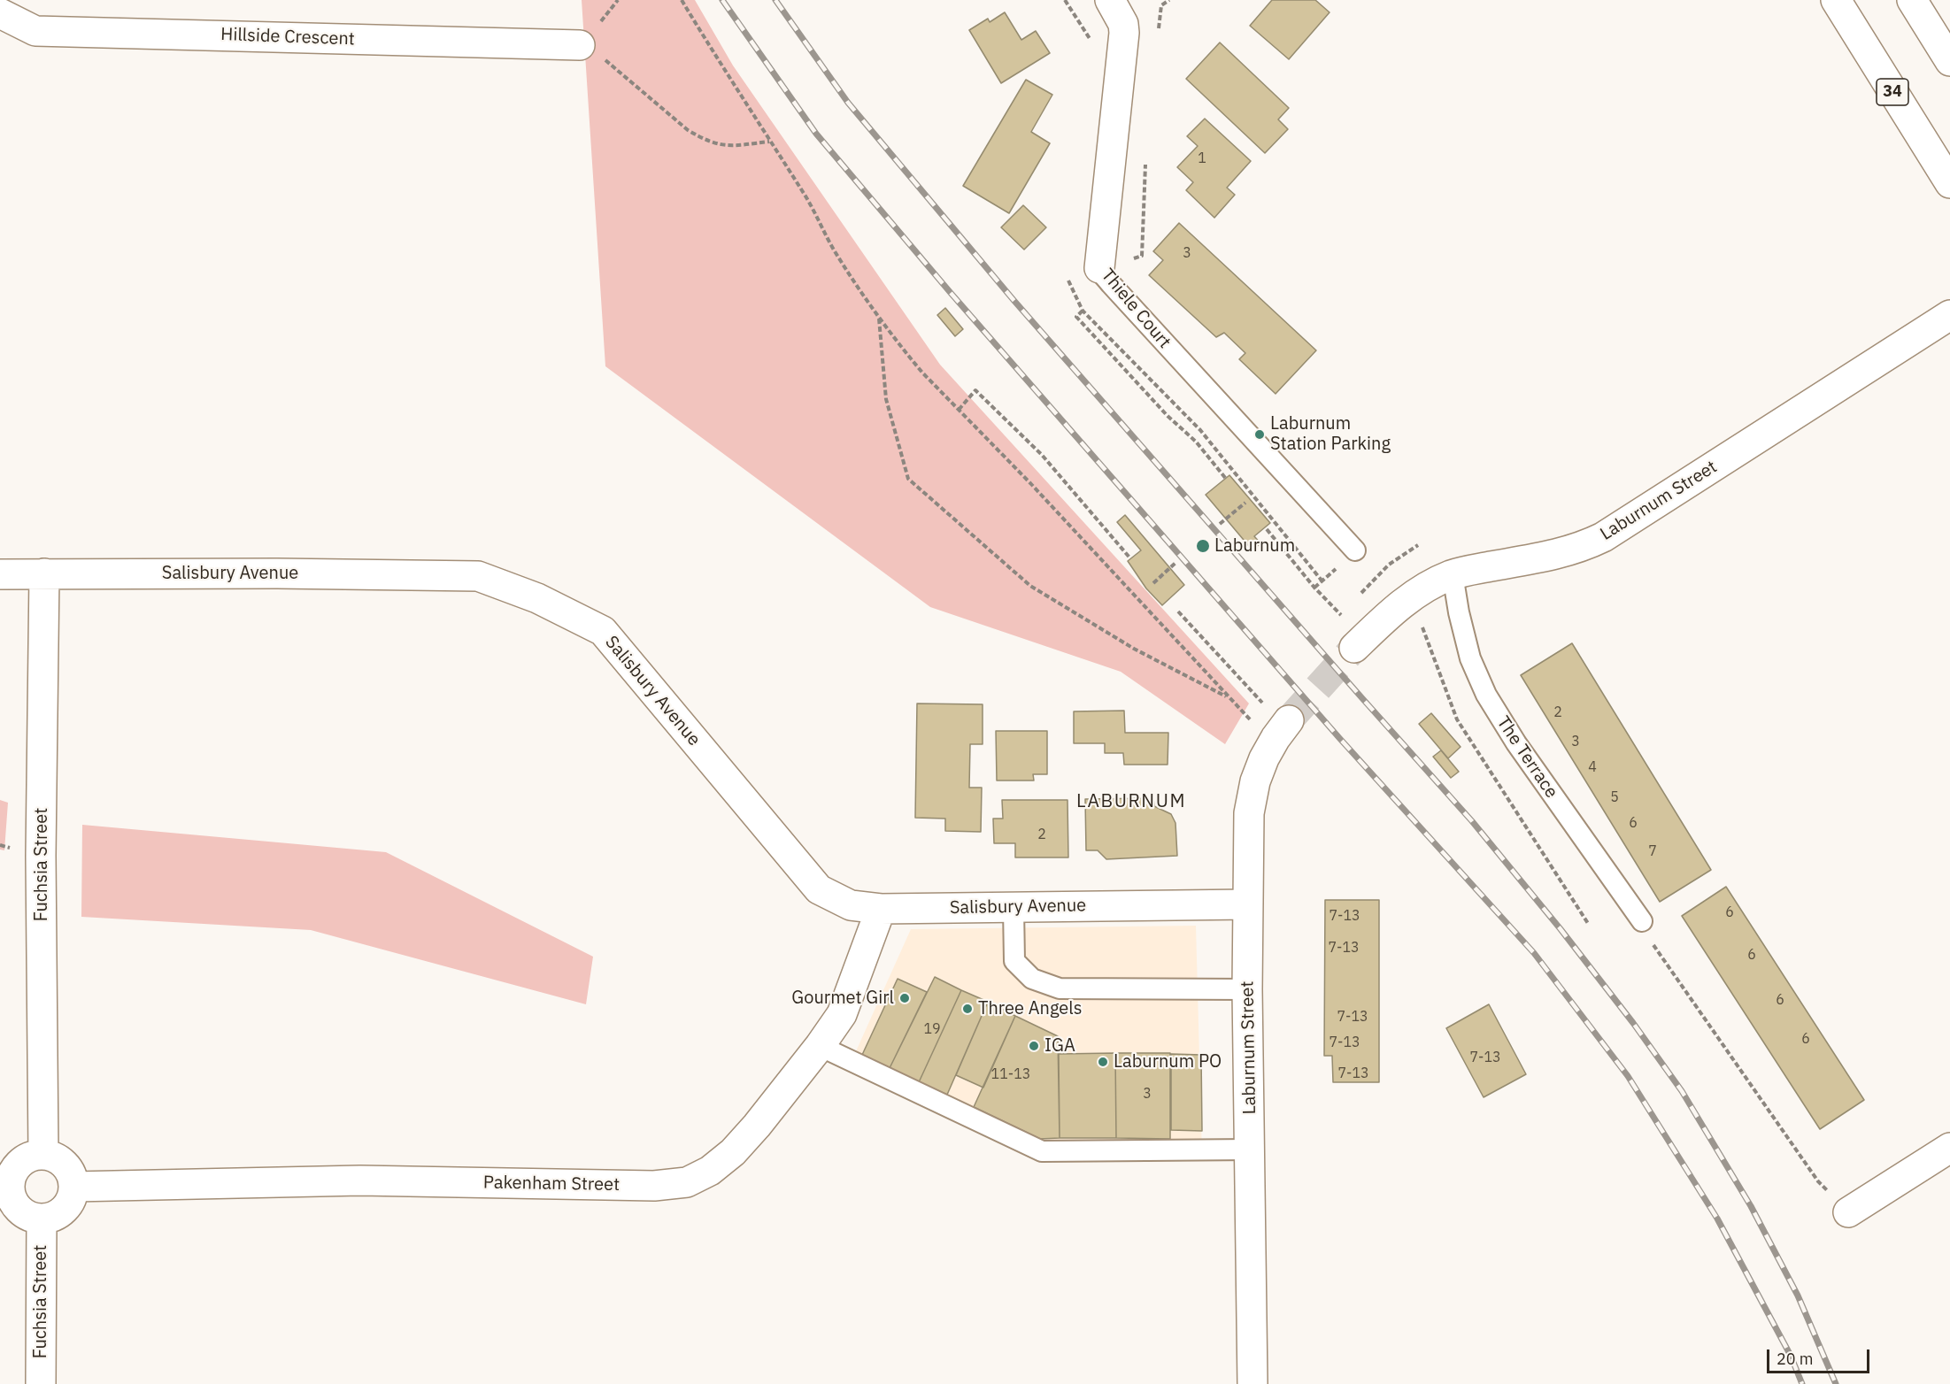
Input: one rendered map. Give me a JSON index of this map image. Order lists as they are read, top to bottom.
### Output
{
  "streets": {
    "street": [
      "Hillside Crescent",
      "34",
      "Thiele Court",
      "Laburnum Street",
      "Salisbury Avenue",
      "Fuchsia Street",
      "Pakenham Street"
    ],
    "lane": ["The Terrace"]
  },
  "crossings": [
    ["Laburnum Street", "Salisbury Avenue"],
    ["Laburnum Street", "The Terrace"],
    ["Salisbury Avenue", "Fuchsia Street"],
    ["Salisbury Avenue", "Pakenham Street"],
    ["Fuchsia Street", "Pakenham Street"]
  ],
  "districts": ["LABURNUM"],
  "places": [
    "Laburnum Station Parking",
    "Laburnum",
    "Gourmet Girl",
    "Three Angels",
    "IGA",
    "Laburnum PO"
  ],
  "house_numbers": [
    "1",
    "3",
    "2",
    "3",
    "4",
    "5",
    "6",
    "2",
    "7",
    "6",
    "7-13",
    "7-13",
    "6",
    "6",
    "7-13",
    "19",
    "6",
    "7-13",
    "7-13",
    "7-13",
    "11-13",
    "3"
  ],
  "scale_bar": "20 m"
}
